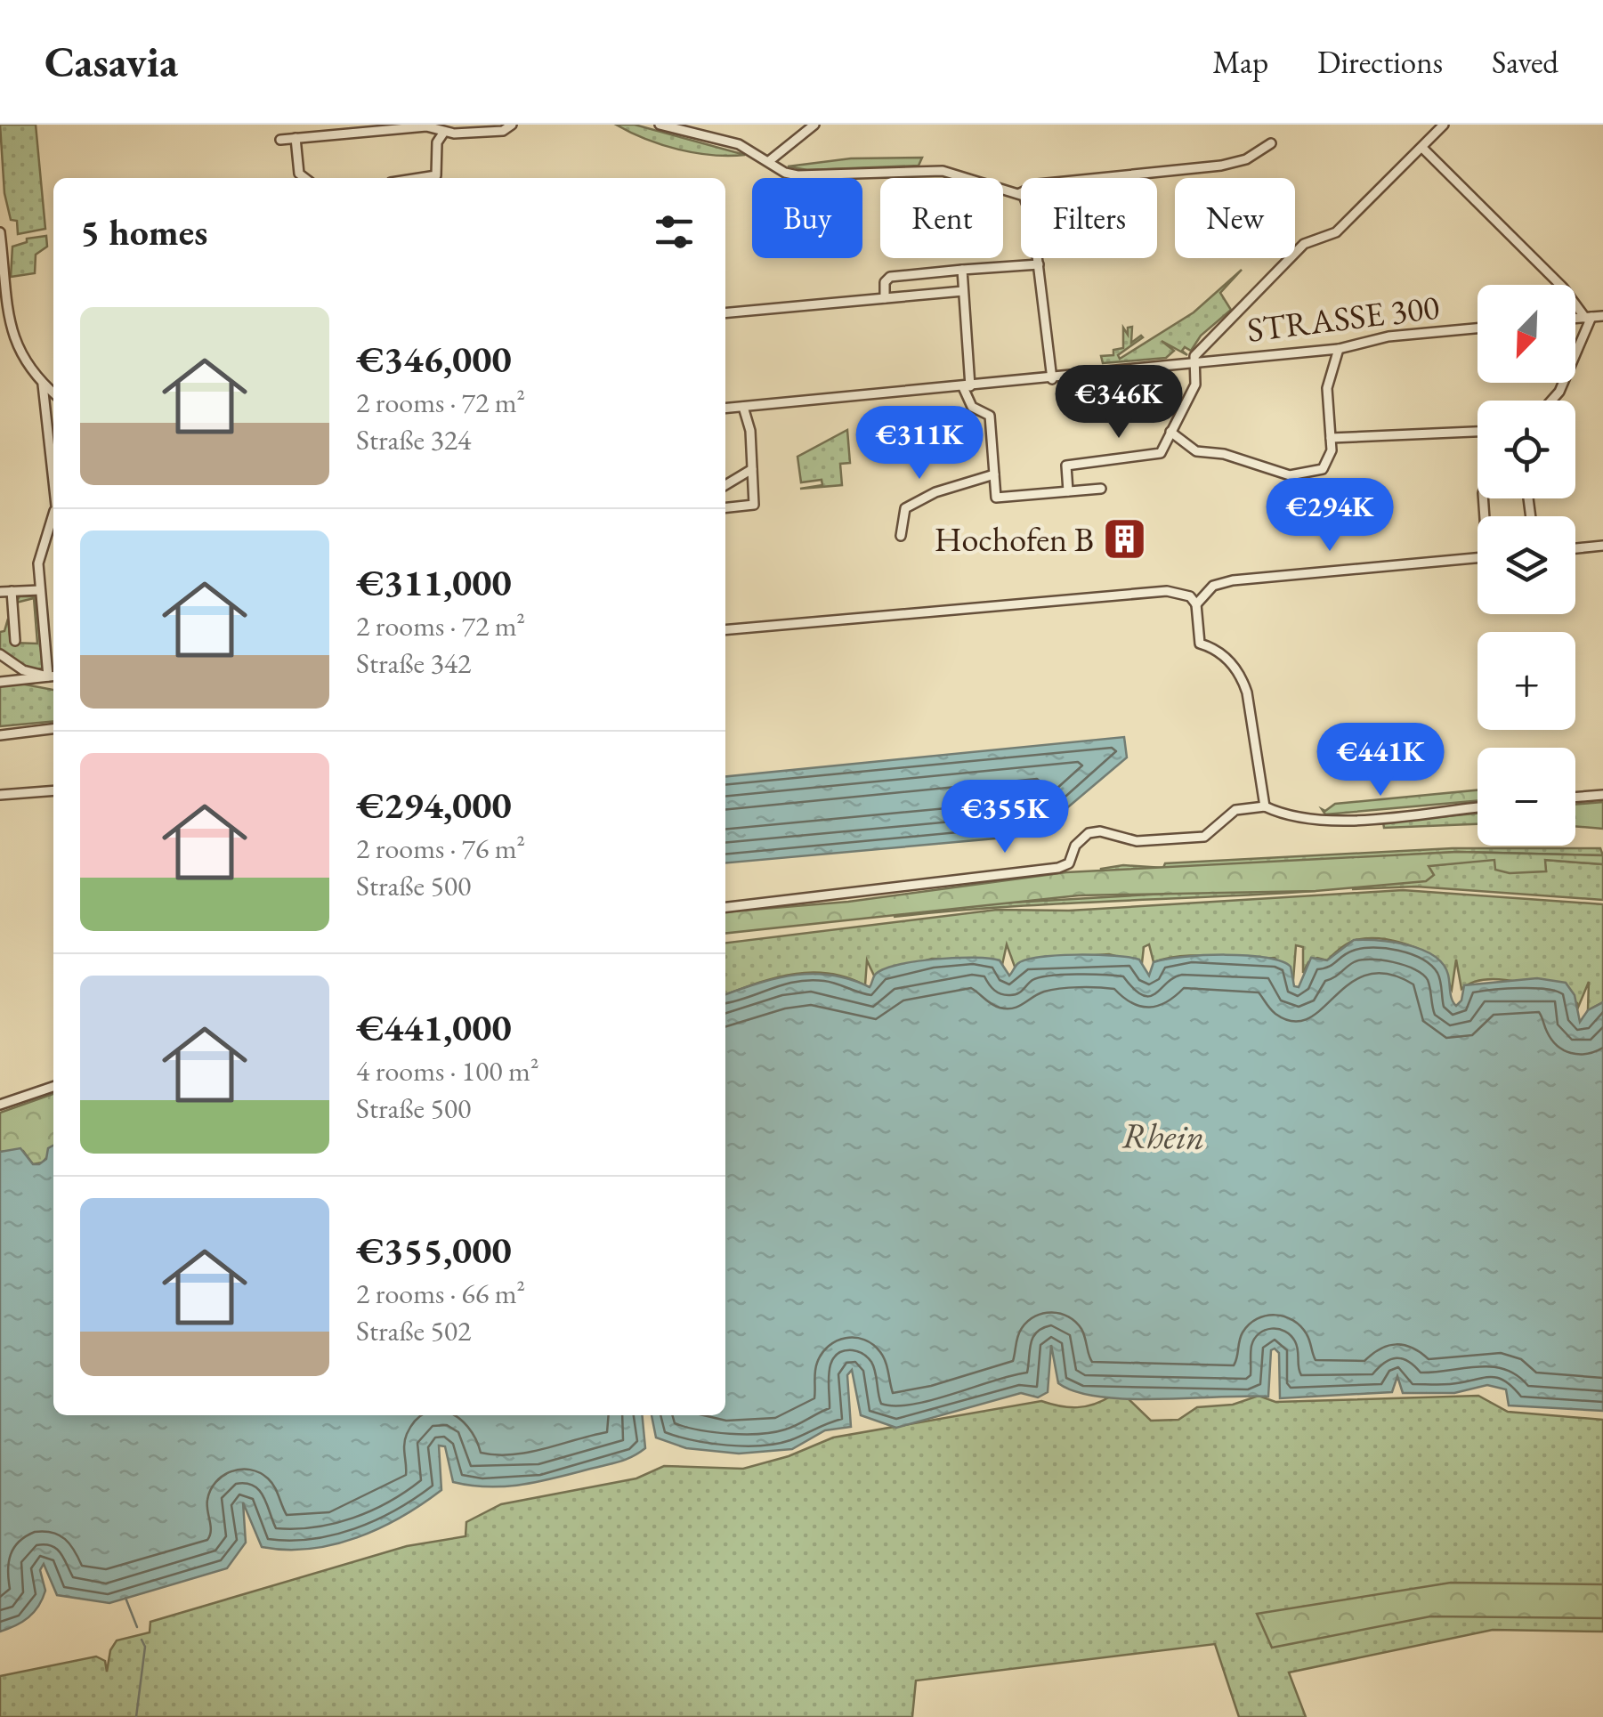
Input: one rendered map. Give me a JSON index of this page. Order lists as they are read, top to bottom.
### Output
{
  "streets": {
    "street": ["STRASSE 300"]
  },
  "water": ["Rhein"],
  "places": {
    "building": ["Hochofen B"]
  },
  "north": "bottom left",
  "page": {
    "header": "Casavia",
    "nav": ["Map", "Directions", "Saved"],
    "chip": [
      "Buy",
      "Rent",
      "Filters",
      "New"
    ],
    "heading": "5 homes",
    "map_buttons": ["+", "−"],
    "list": [
      {
        "name": "€346,000",
        "note": "2 rooms · 72 m² · Straße 324"
      },
      {
        "name": "€311,000",
        "note": "2 rooms · 72 m² · Straße 342"
      },
      {
        "name": "€294,000",
        "note": "2 rooms · 76 m² · Straße 500"
      },
      {
        "name": "€441,000",
        "note": "4 rooms · 100 m² · Straße 500"
      },
      {
        "name": "€355,000",
        "note": "2 rooms · 66 m² · Straße 502"
      }
    ],
    "price": [
      "€346K",
      "€311K",
      "€294K",
      "€441K",
      "€355K"
    ]
  }
}
